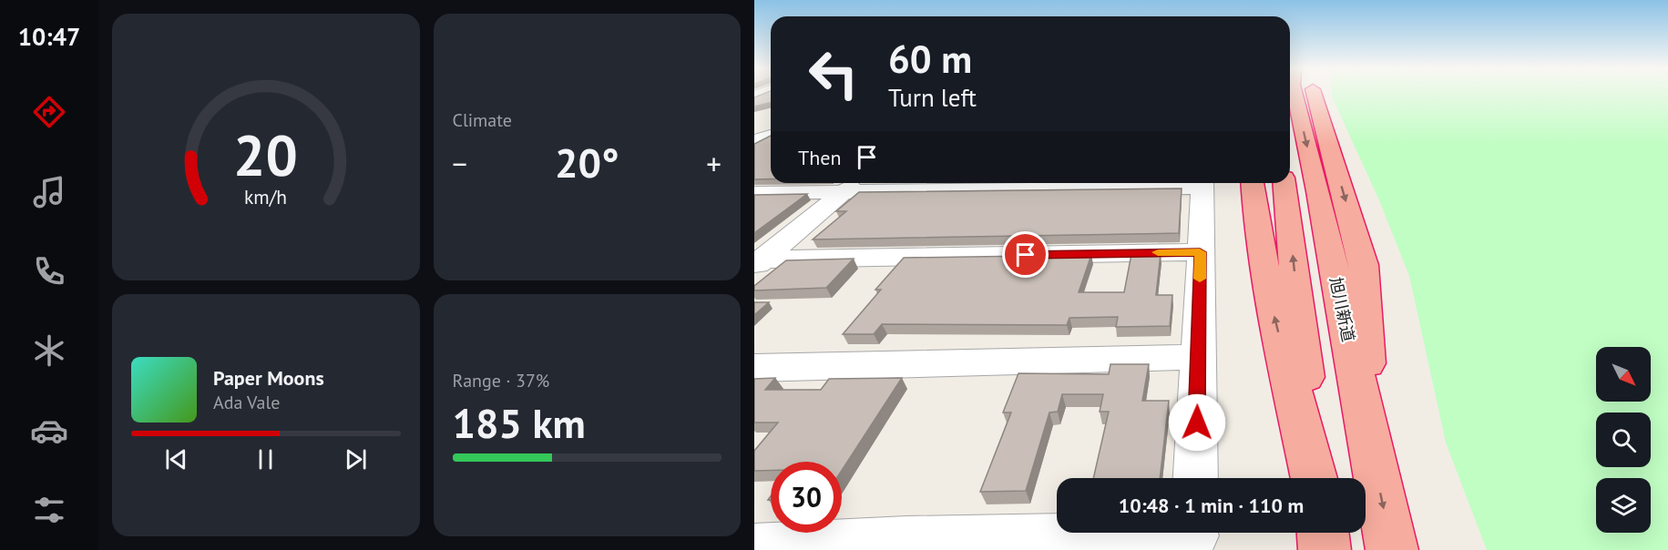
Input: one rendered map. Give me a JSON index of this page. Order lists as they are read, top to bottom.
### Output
{
  "streets": {
    "highway": ["旭川新道"]
  },
  "north": "bottom right",
  "page": {
    "tabs": "10:47",
    "tile": [
      "Climate",
      ["Range · 37%", "185 km"]
    ],
    "turn": ["60 m", "Turn left"],
    "then": "Then",
    "heat": ["−", "20°", "+"],
    "song": ["Paper Moons", "Ada Vale"],
    "limit": "30",
    "trip": "10:48 · 1 min · 110 m",
    "gauge": ["20", "km/h"]
  }
}
